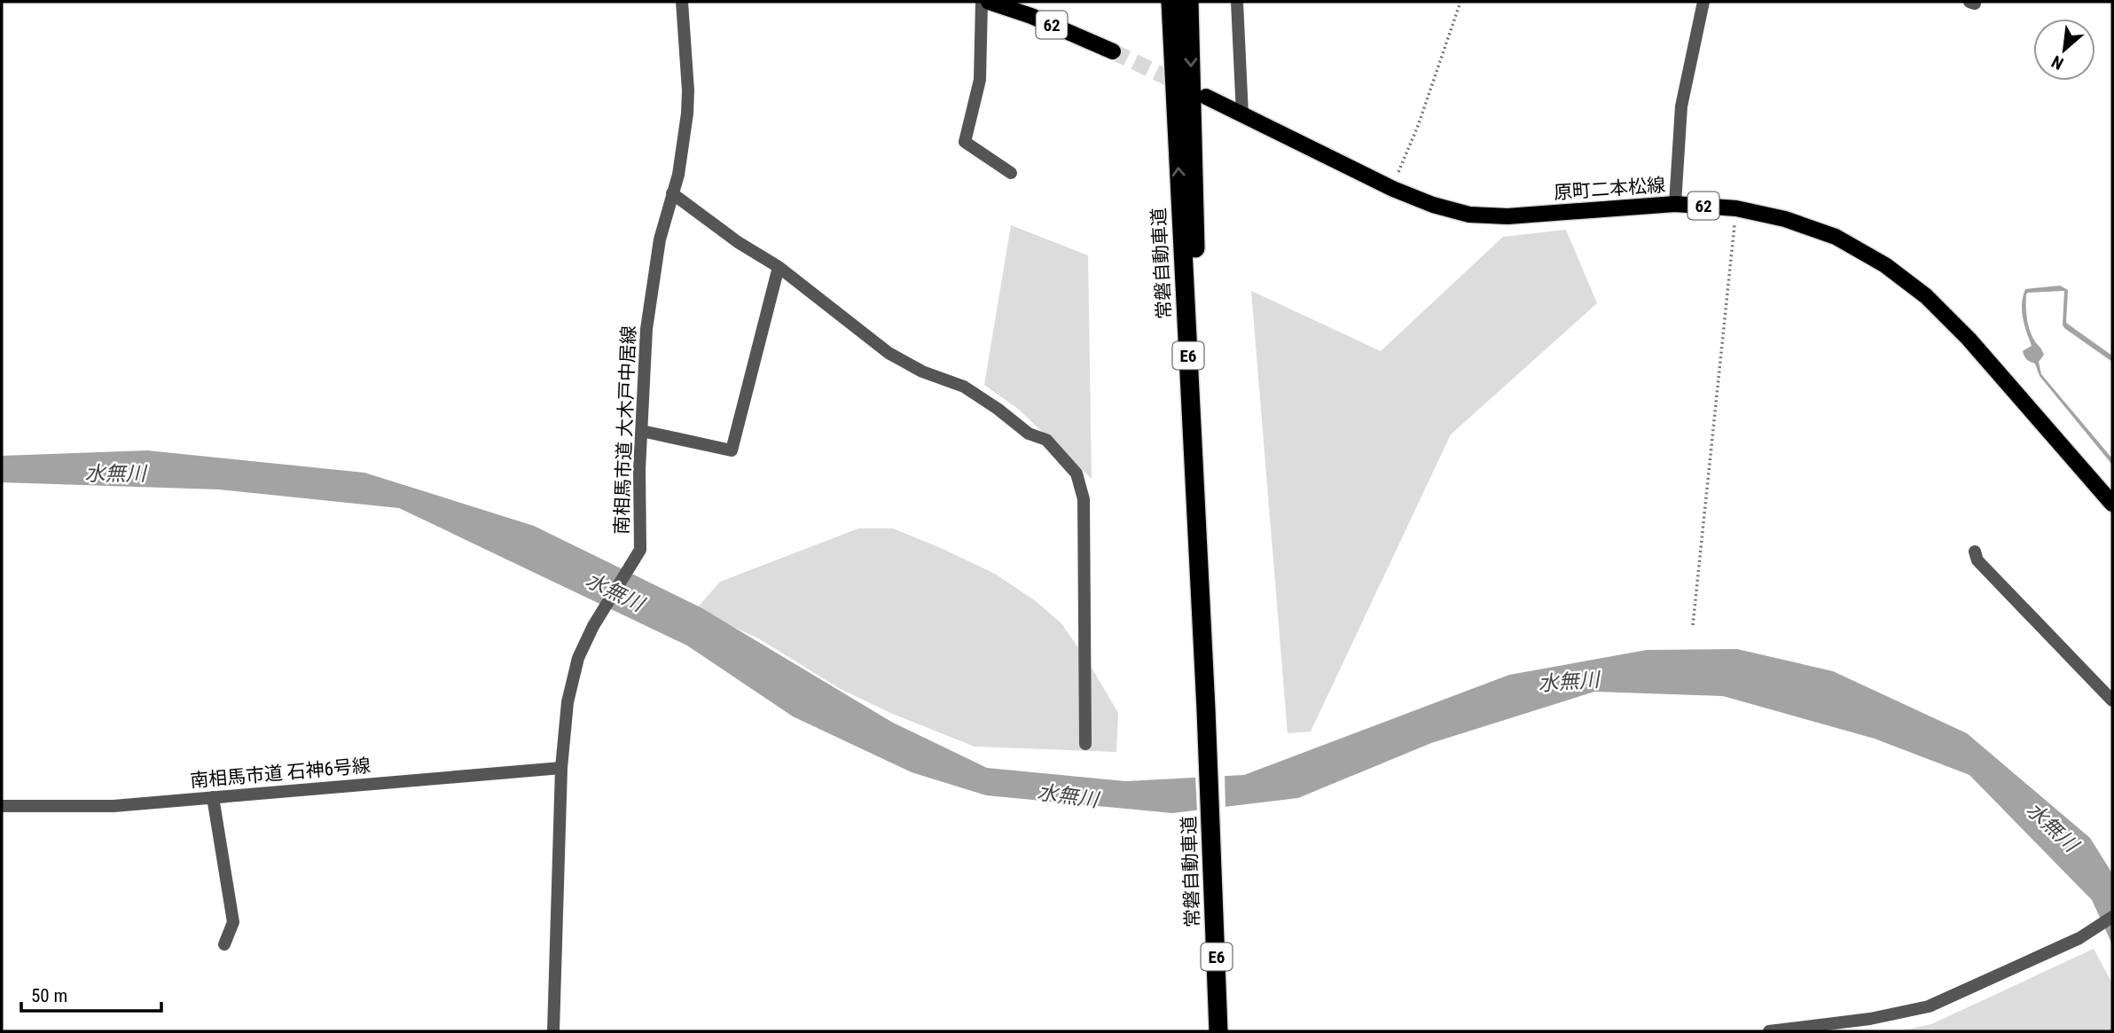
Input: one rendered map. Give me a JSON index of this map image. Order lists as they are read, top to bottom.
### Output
{
  "streets": {
    "highway": ["常磐自動車道", "E6"],
    "main road": ["62", "原町二本松線"],
    "street": ["南相馬市道 大木戸中居線", "南相馬市道 石神6号線"]
  },
  "crossings": [
    ["南相馬市道 大木戸中居線", "南相馬市道 石神6号線"]
  ],
  "water": ["水無川"],
  "scale_bar": "50 m",
  "north": "bottom left"
}
